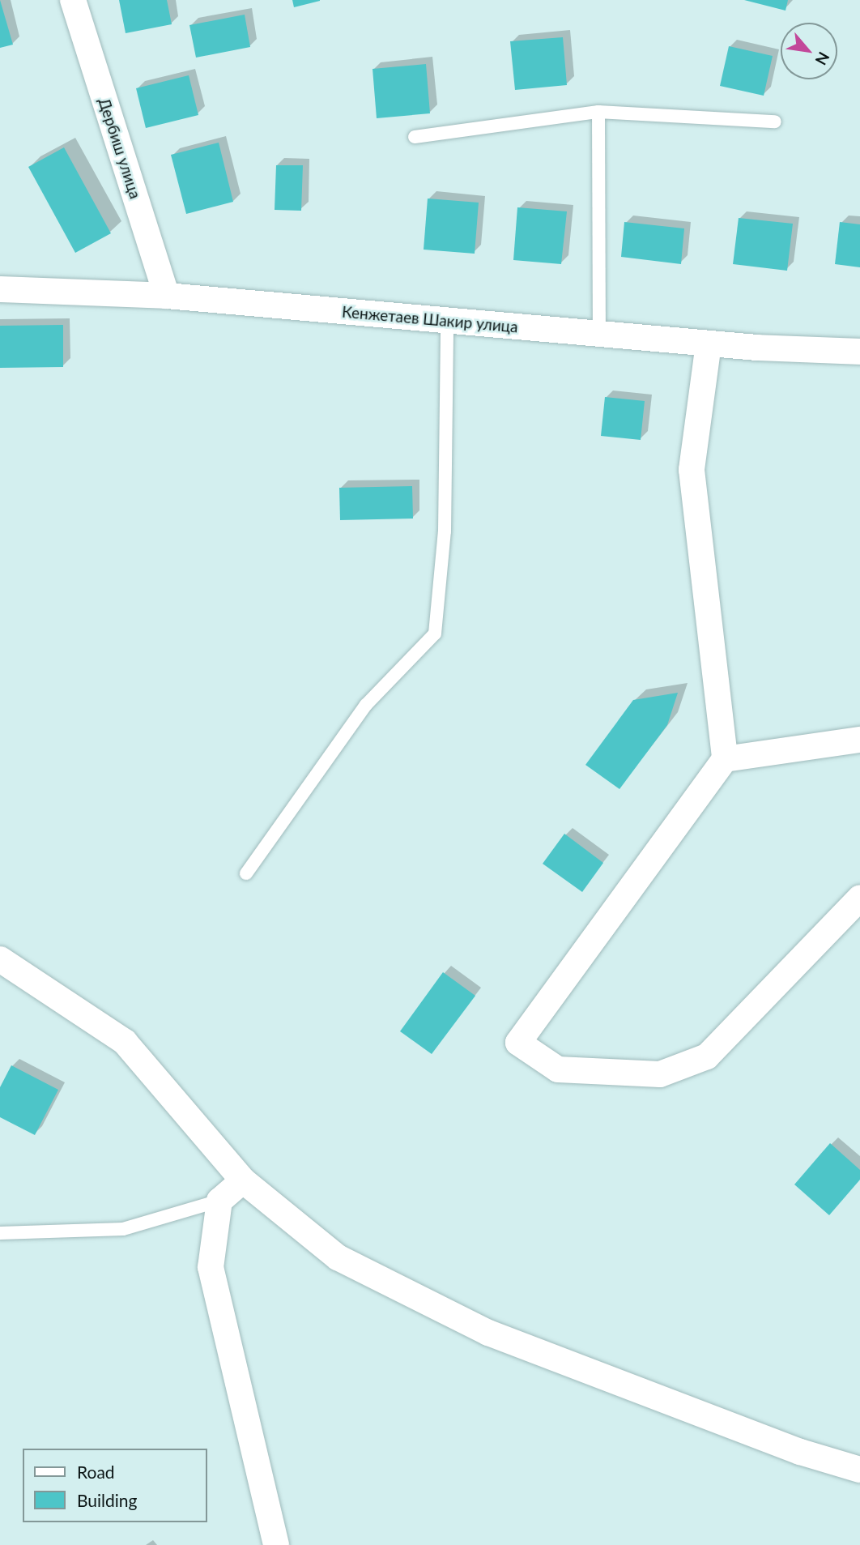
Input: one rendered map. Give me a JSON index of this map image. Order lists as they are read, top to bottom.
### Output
{
  "streets": {
    "street": ["Дербиш улица", "Кенжетаев Шакир улица"]
  },
  "crossings": [
    ["Дербиш улица", "Кенжетаев Шакир улица"]
  ],
  "legend": ["Road", "Building"],
  "north": "bottom right"
}
